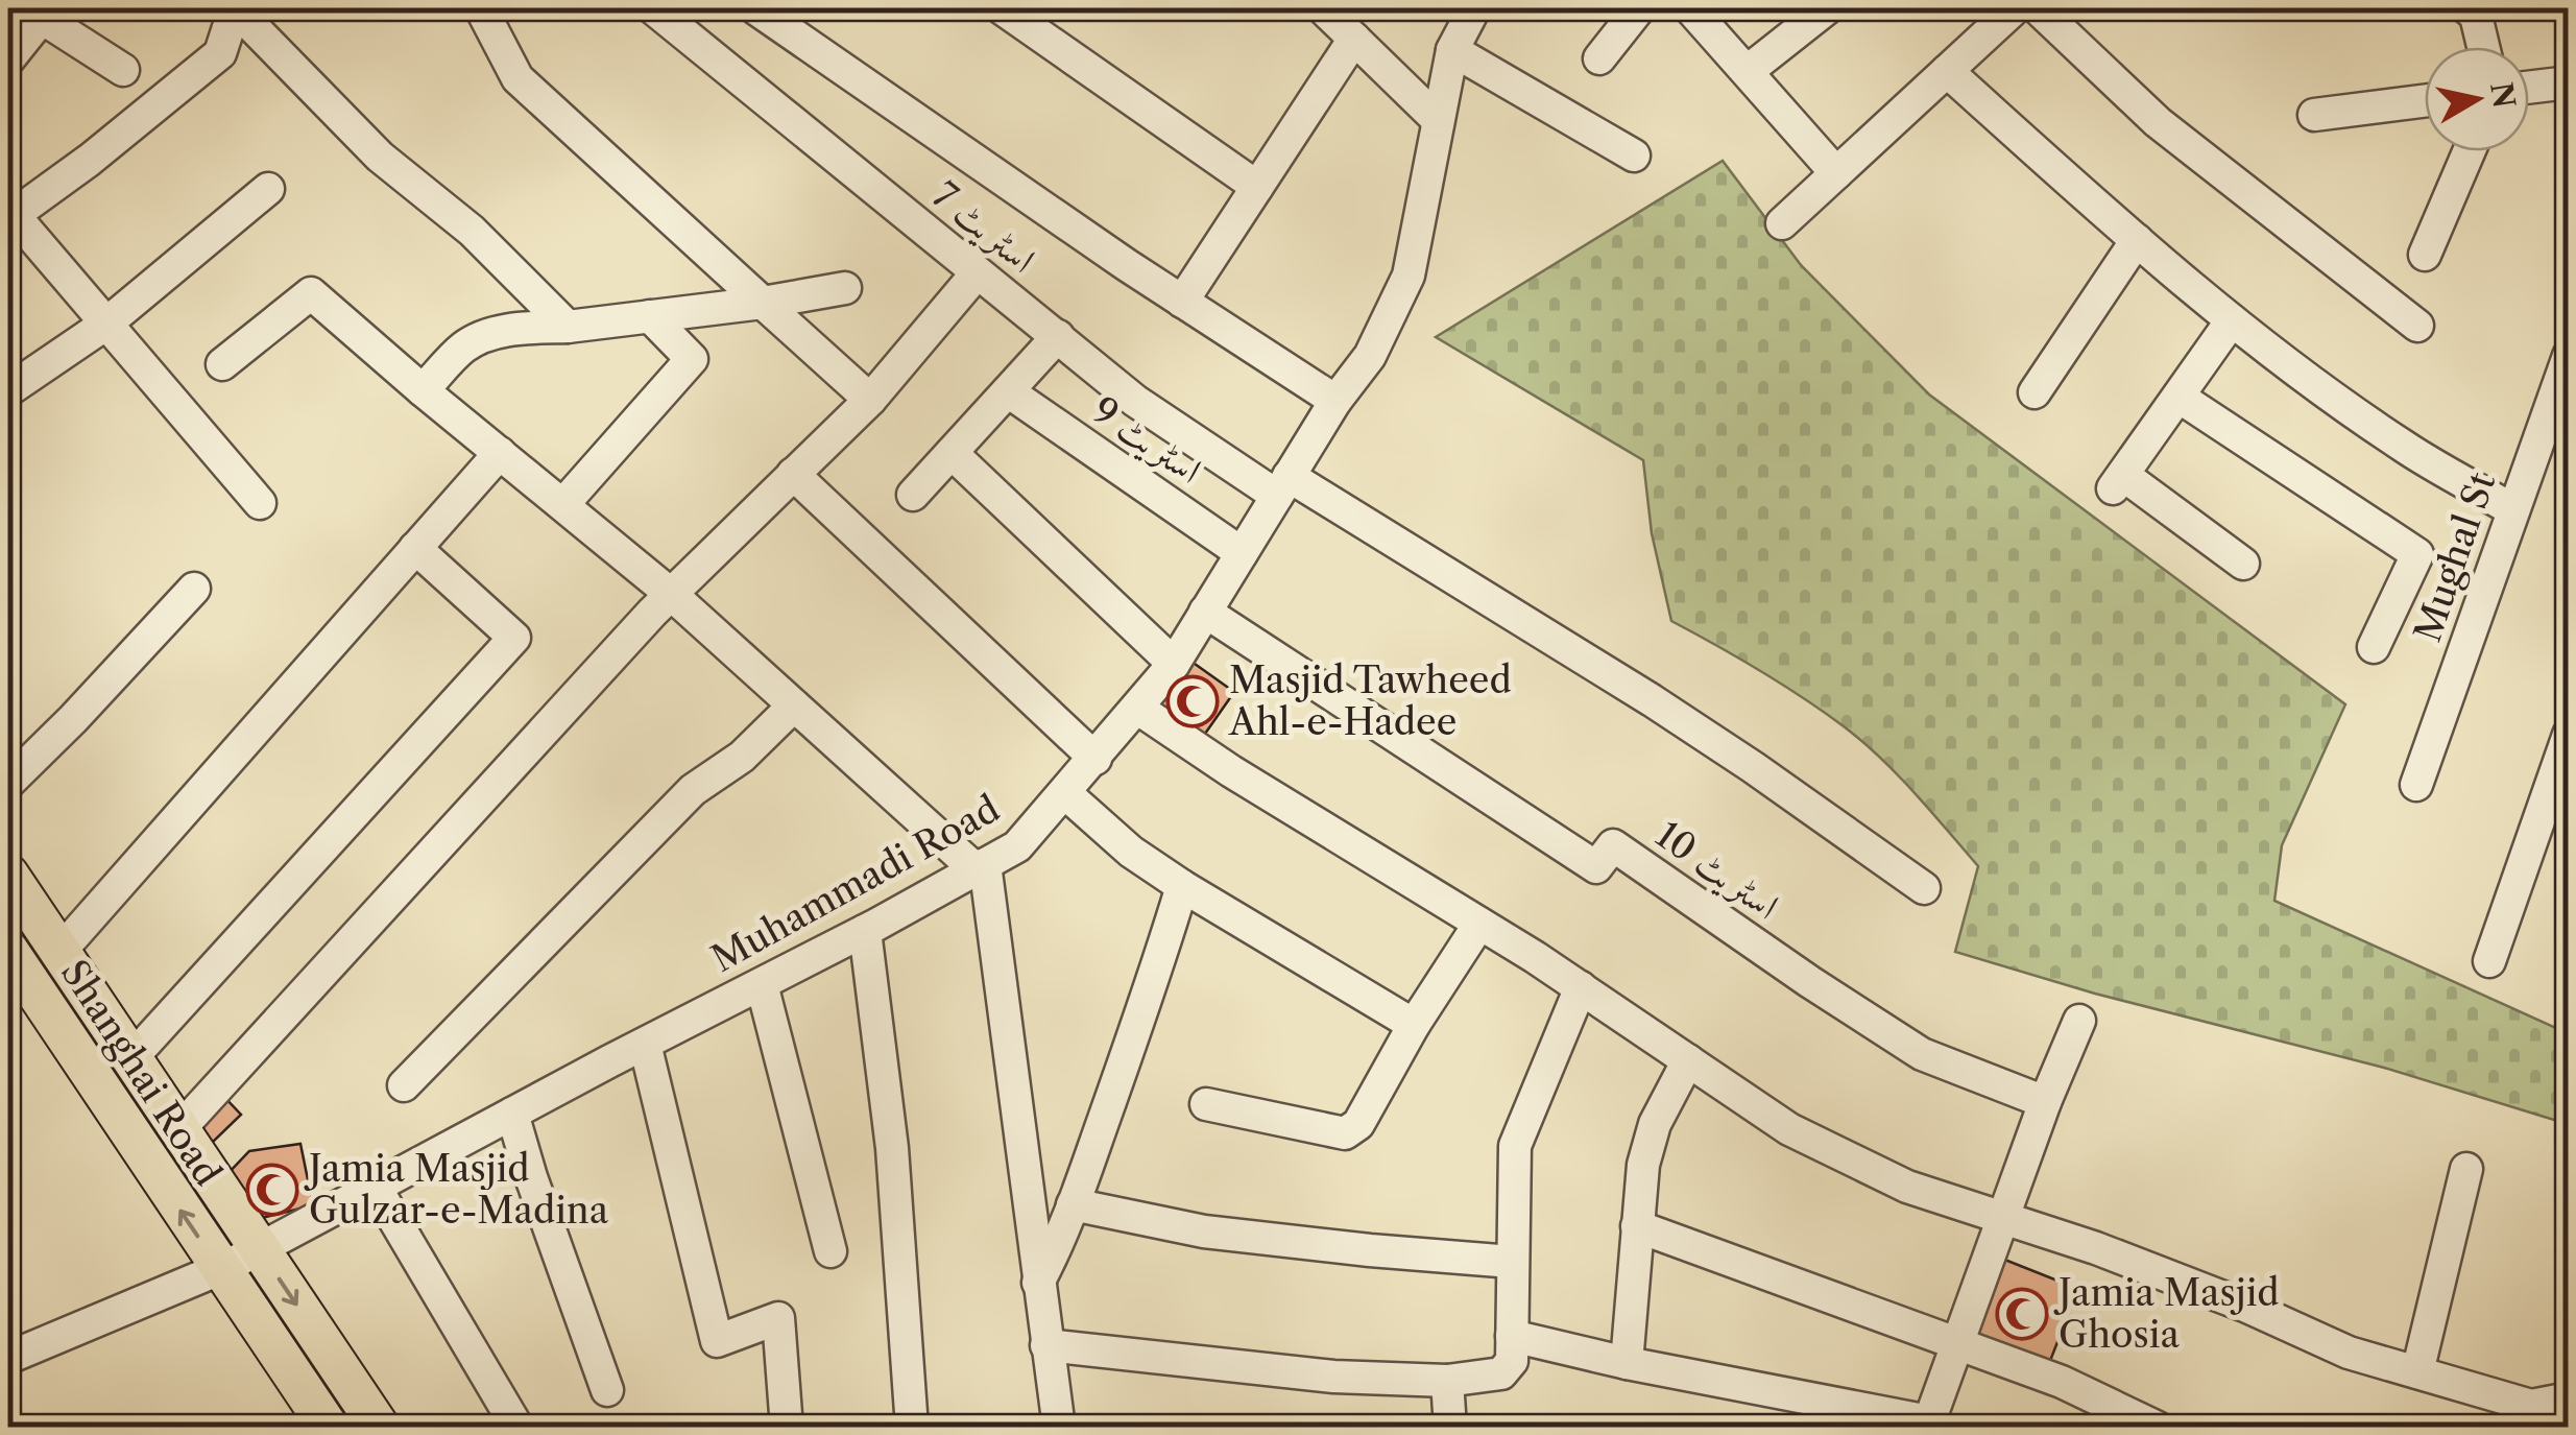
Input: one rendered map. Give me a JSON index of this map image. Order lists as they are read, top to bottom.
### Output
{
  "streets": {
    "main road": ["Shanghai Road"],
    "street": [
      "اسٹریٹ 7",
      "اسٹریٹ 9",
      "Mughal St",
      "اسٹریٹ 10",
      "Muhammadi Road"
    ]
  },
  "crossings": [
    ["اسٹریٹ 7", "Muhammadi Road"],
    ["اسٹریٹ 9", "Muhammadi Road"],
    ["اسٹریٹ 10", "Muhammadi Road"],
    ["Muhammadi Road", "Shanghai Road"]
  ],
  "places": {
    "mosque": ["Masjid Tawheed Ahl-e-Hadee", "Jamia Masjid Gulzar-e-Madina", "Jamia Masjid Ghosia"]
  },
  "north": "right"
}
